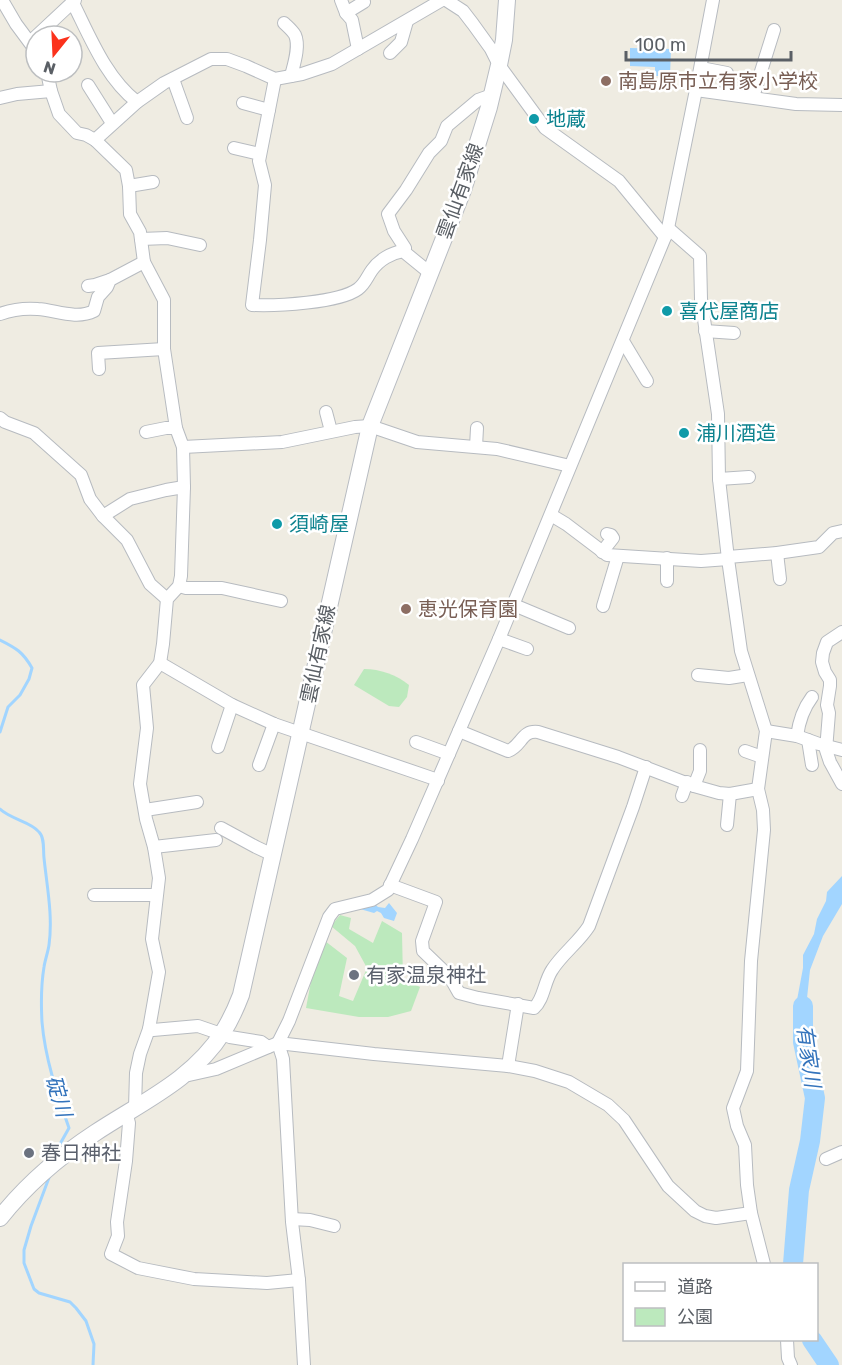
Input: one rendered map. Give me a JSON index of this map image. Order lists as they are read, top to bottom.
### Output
{
  "streets": {
    "main road": ["雲仙有家線"]
  },
  "water": ["有家川", "碇川"],
  "places": [
    "南島原市立有家小学校",
    "地蔵",
    "喜代屋商店",
    "浦川酒造",
    "須崎屋",
    "恵光保育園",
    "有家温泉神社",
    "春日神社"
  ],
  "legend": ["道路", "公園"],
  "scale_bar": "100 m",
  "north": "bottom"
}
